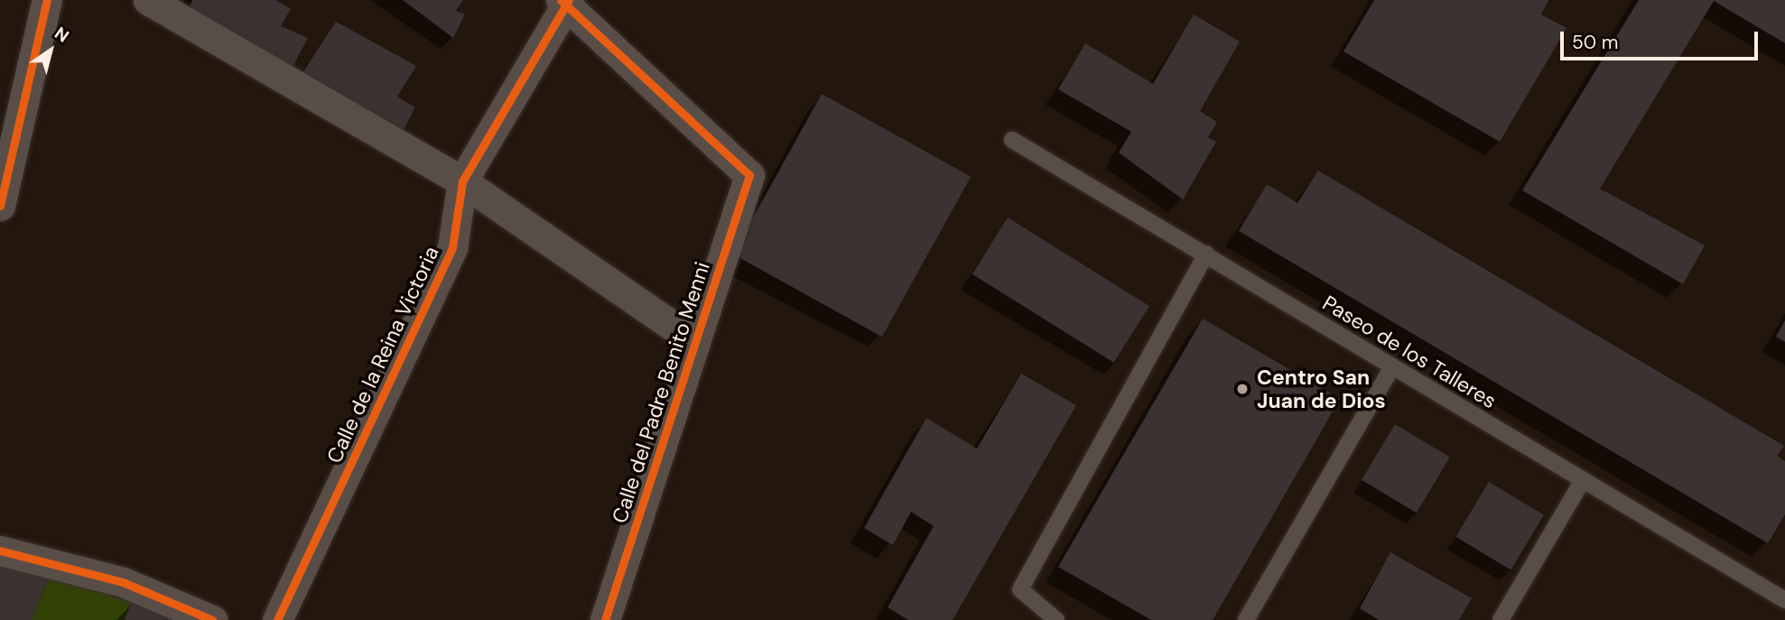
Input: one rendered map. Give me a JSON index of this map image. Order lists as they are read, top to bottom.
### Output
{
  "streets": {
    "street": ["Calle de la Reina Victoria", "Calle del Padre Benito Menni"],
    "lane": ["Paseo de los Talleres"]
  },
  "crossings": [
    ["Calle de la Reina Victoria", "Calle del Padre Benito Menni"]
  ],
  "places": ["Centro San Juan de Dios"],
  "scale_bar": "50 m",
  "north": "top right"
}
